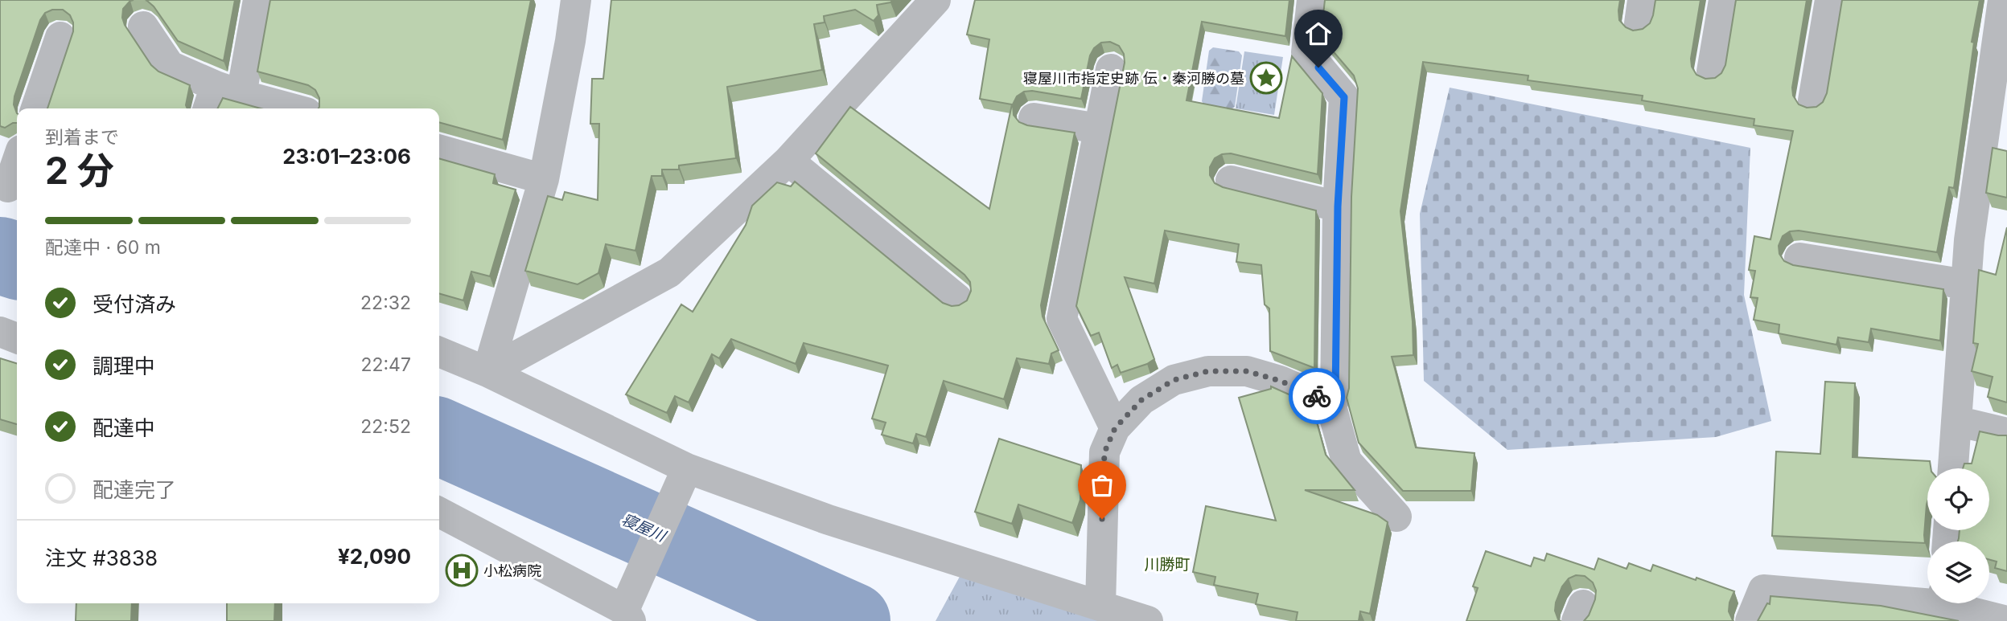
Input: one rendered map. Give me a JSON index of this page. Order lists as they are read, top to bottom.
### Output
{
  "districts": ["川勝町"],
  "water": ["寝屋川"],
  "places": {
    "place": ["寝屋川市指定史跡 伝・秦河勝の墓"],
    "hospital": ["小松病院"]
  },
  "page": {
    "heading": ["2 分", "到着まで", "23:01–23:06"],
    "panel": ["注文 #3838", "¥2,090"],
    "bar": "配達中 · 60 m",
    "list": [
      ["受付済み", "22:32"],
      ["調理中", "22:47"],
      ["配達中", "22:52"],
      "配達完了"
    ]
  }
}
